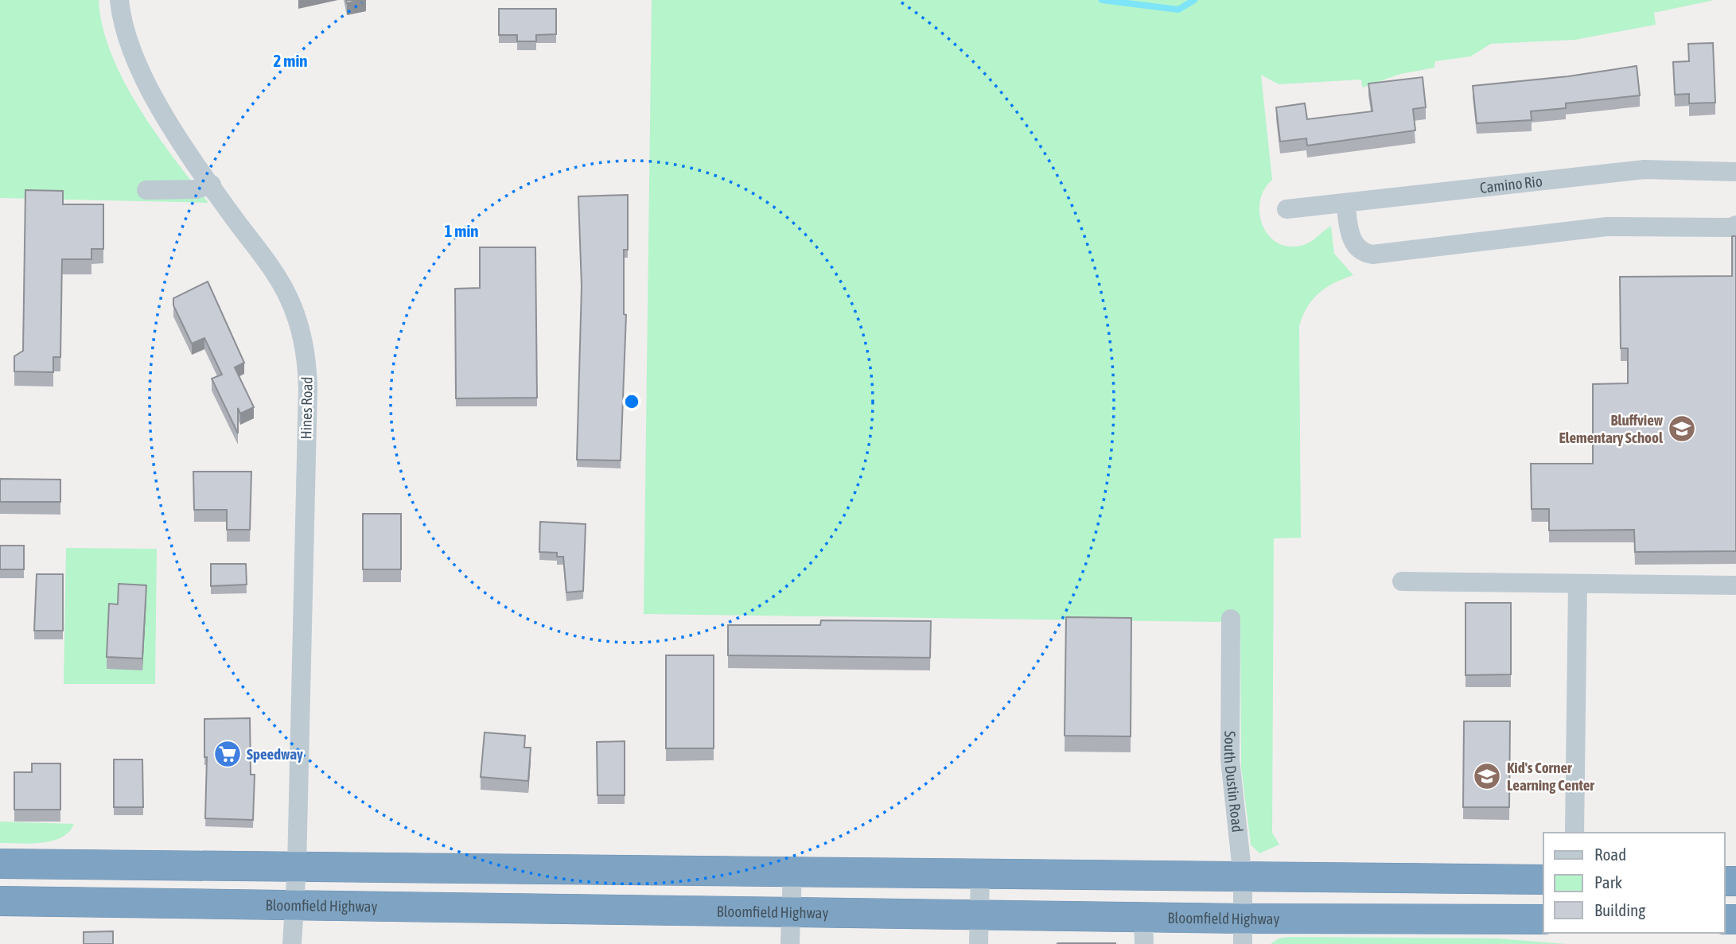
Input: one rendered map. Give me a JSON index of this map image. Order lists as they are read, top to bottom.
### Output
{
  "streets": {
    "highway": ["Bloomfield Highway"],
    "street": ["Camino Rio", "Hines Road", "South Dustin Road"]
  },
  "crossings": [
    ["Hines Road", "Bloomfield Highway"],
    ["South Dustin Road", "Bloomfield Highway"]
  ],
  "places": {
    "school or university": ["Bluffview Elementary School", "Kid's Corner Learning Center"],
    "supermarket": ["Speedway"]
  },
  "legend": ["Road", "Park", "Building"],
  "rings": ["2 min", "1 min"]
}
